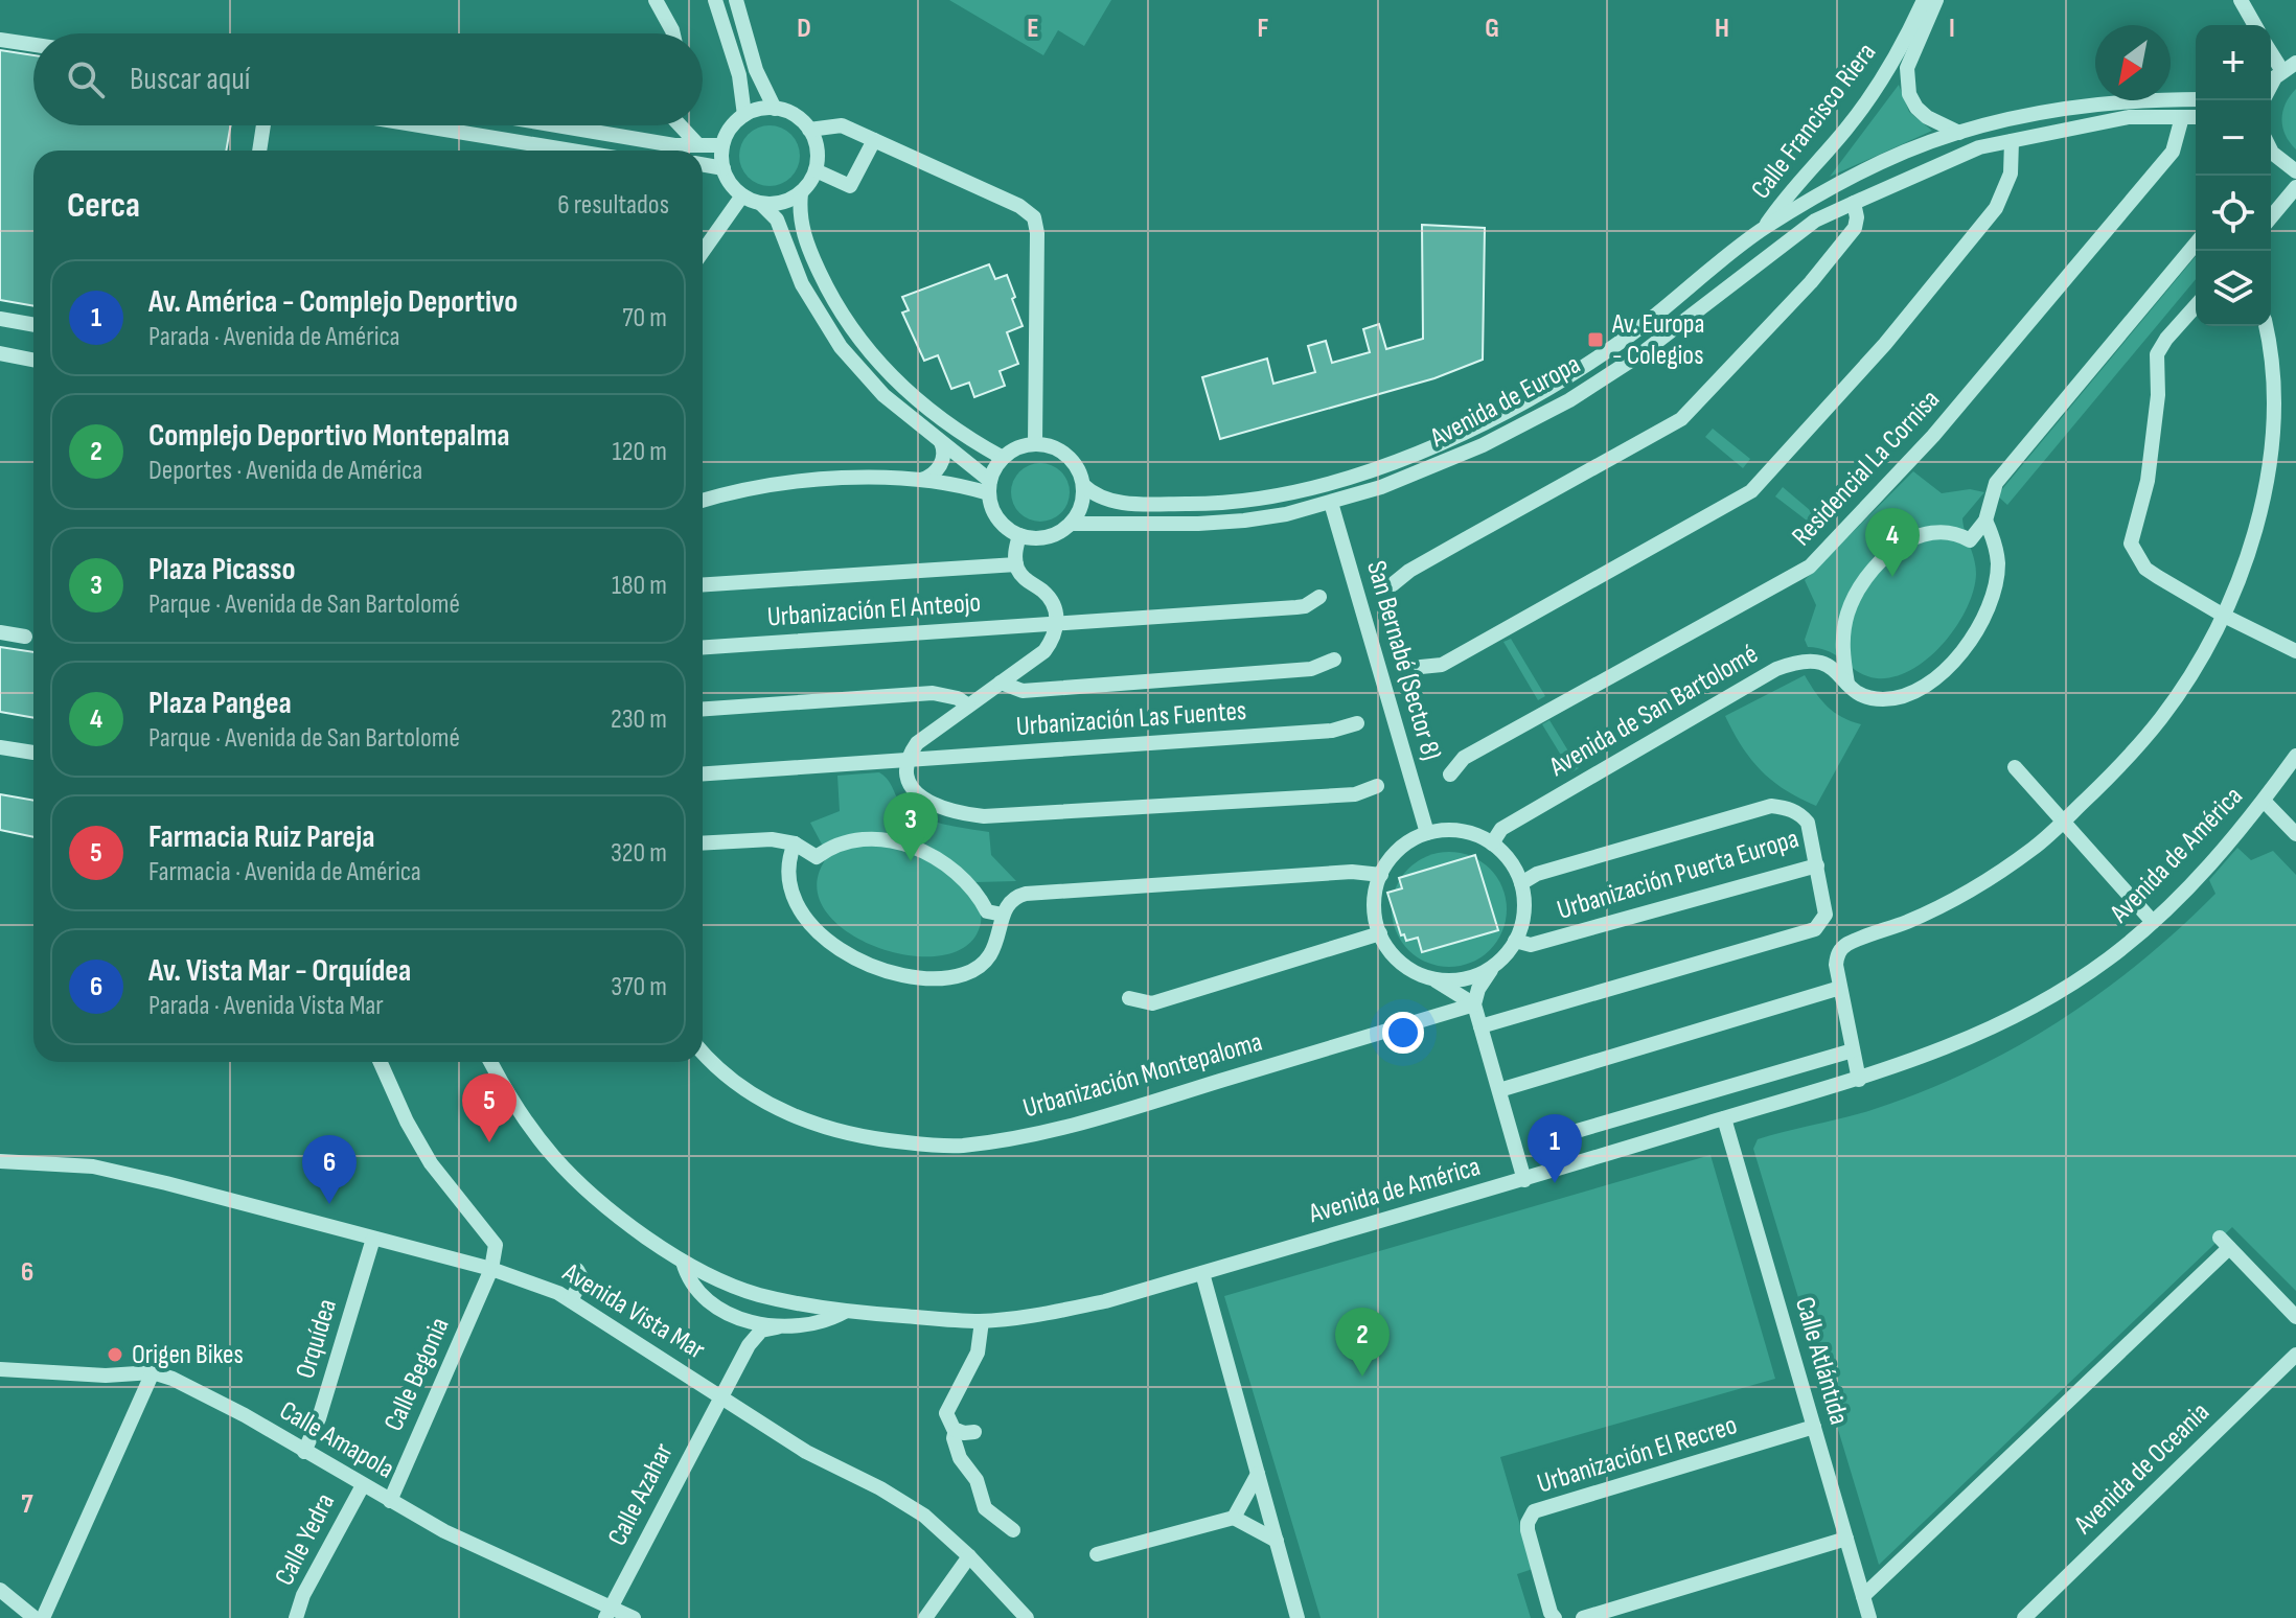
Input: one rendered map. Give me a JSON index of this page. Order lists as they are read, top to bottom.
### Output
{
  "streets": {
    "street": [
      "Calle Francisco Riera",
      "Avenida de Europa",
      "Residencial La Cornisa",
      "Urbanización El Anteojo",
      "San Bernabé (Sector 8)",
      "Avenida de San Bartolomé",
      "Urbanización Las Fuentes",
      "Avenida de América",
      "Urbanización Puerta Europa",
      "Urbanización Montepaloma",
      "Avenida Vista Mar",
      "Orquídea",
      "Calle Atlántida",
      "Calle Begonia",
      "Calle Amapola",
      "Urbanización El Recreo",
      "Avenida de Oceania",
      "Calle Azahar",
      "Calle Yedra"
    ]
  },
  "crossings": [
    ["Calle Francisco Riera", "Avenida de Europa"],
    ["Avenida de Europa", "Residencial La Cornisa"],
    ["Avenida de Europa", "San Bernabé (Sector 8)"],
    ["San Bernabé (Sector 8)", "Avenida de San Bartolomé"],
    ["San Bernabé (Sector 8)", "Urbanización Puerta Europa"],
    ["Avenida de San Bartolomé", "Urbanización Puerta Europa"],
    ["Avenida de América", "Calle Atlántida"],
    ["Avenida Vista Mar", "Orquídea"],
    ["Avenida Vista Mar", "Calle Begonia"],
    ["Avenida Vista Mar", "Calle Azahar"],
    ["Orquídea", "Calle Amapola"],
    ["Calle Atlántida", "Urbanización El Recreo"],
    ["Calle Begonia", "Calle Amapola"],
    ["Calle Amapola", "Calle Azahar"],
    ["Calle Amapola", "Calle Yedra"]
  ],
  "places": {
    "transit": ["Av. Europa - Colegios"],
    "other": ["Origen Bikes"]
  },
  "north": "bottom left",
  "page": {
    "map_buttons": ["+", "−"],
    "search": "Buscar aquí",
    "heading": ["Cerca", "6 resultados"],
    "list": [
      {
        "mark": "1",
        "name": "Av. América - Complejo Deportivo",
        "note": "Parada · Avenida de América",
        "value": "70 m"
      },
      {
        "mark": "2",
        "name": "Complejo Deportivo Montepalma",
        "note": "Deportes · Avenida de América",
        "value": "120 m"
      },
      {
        "mark": "3",
        "name": "Plaza Picasso",
        "note": "Parque · Avenida de San Bartolomé",
        "value": "180 m"
      },
      {
        "mark": "4",
        "name": "Plaza Pangea",
        "note": "Parque · Avenida de San Bartolomé",
        "value": "230 m"
      },
      {
        "mark": "5",
        "name": "Farmacia Ruiz Pareja",
        "note": "Farmacia · Avenida de América",
        "value": "320 m"
      },
      {
        "mark": "6",
        "name": "Av. Vista Mar - Orquídea",
        "note": "Parada · Avenida Vista Mar",
        "value": "370 m"
      }
    ],
    "pins": [
      "4",
      "3",
      "5",
      "1",
      "6",
      "2"
    ]
  },
  "grid": {
    "columns": [
      "D",
      "E",
      "F",
      "G",
      "H",
      "I"
    ],
    "rows": ["6", "7"]
  }
}
